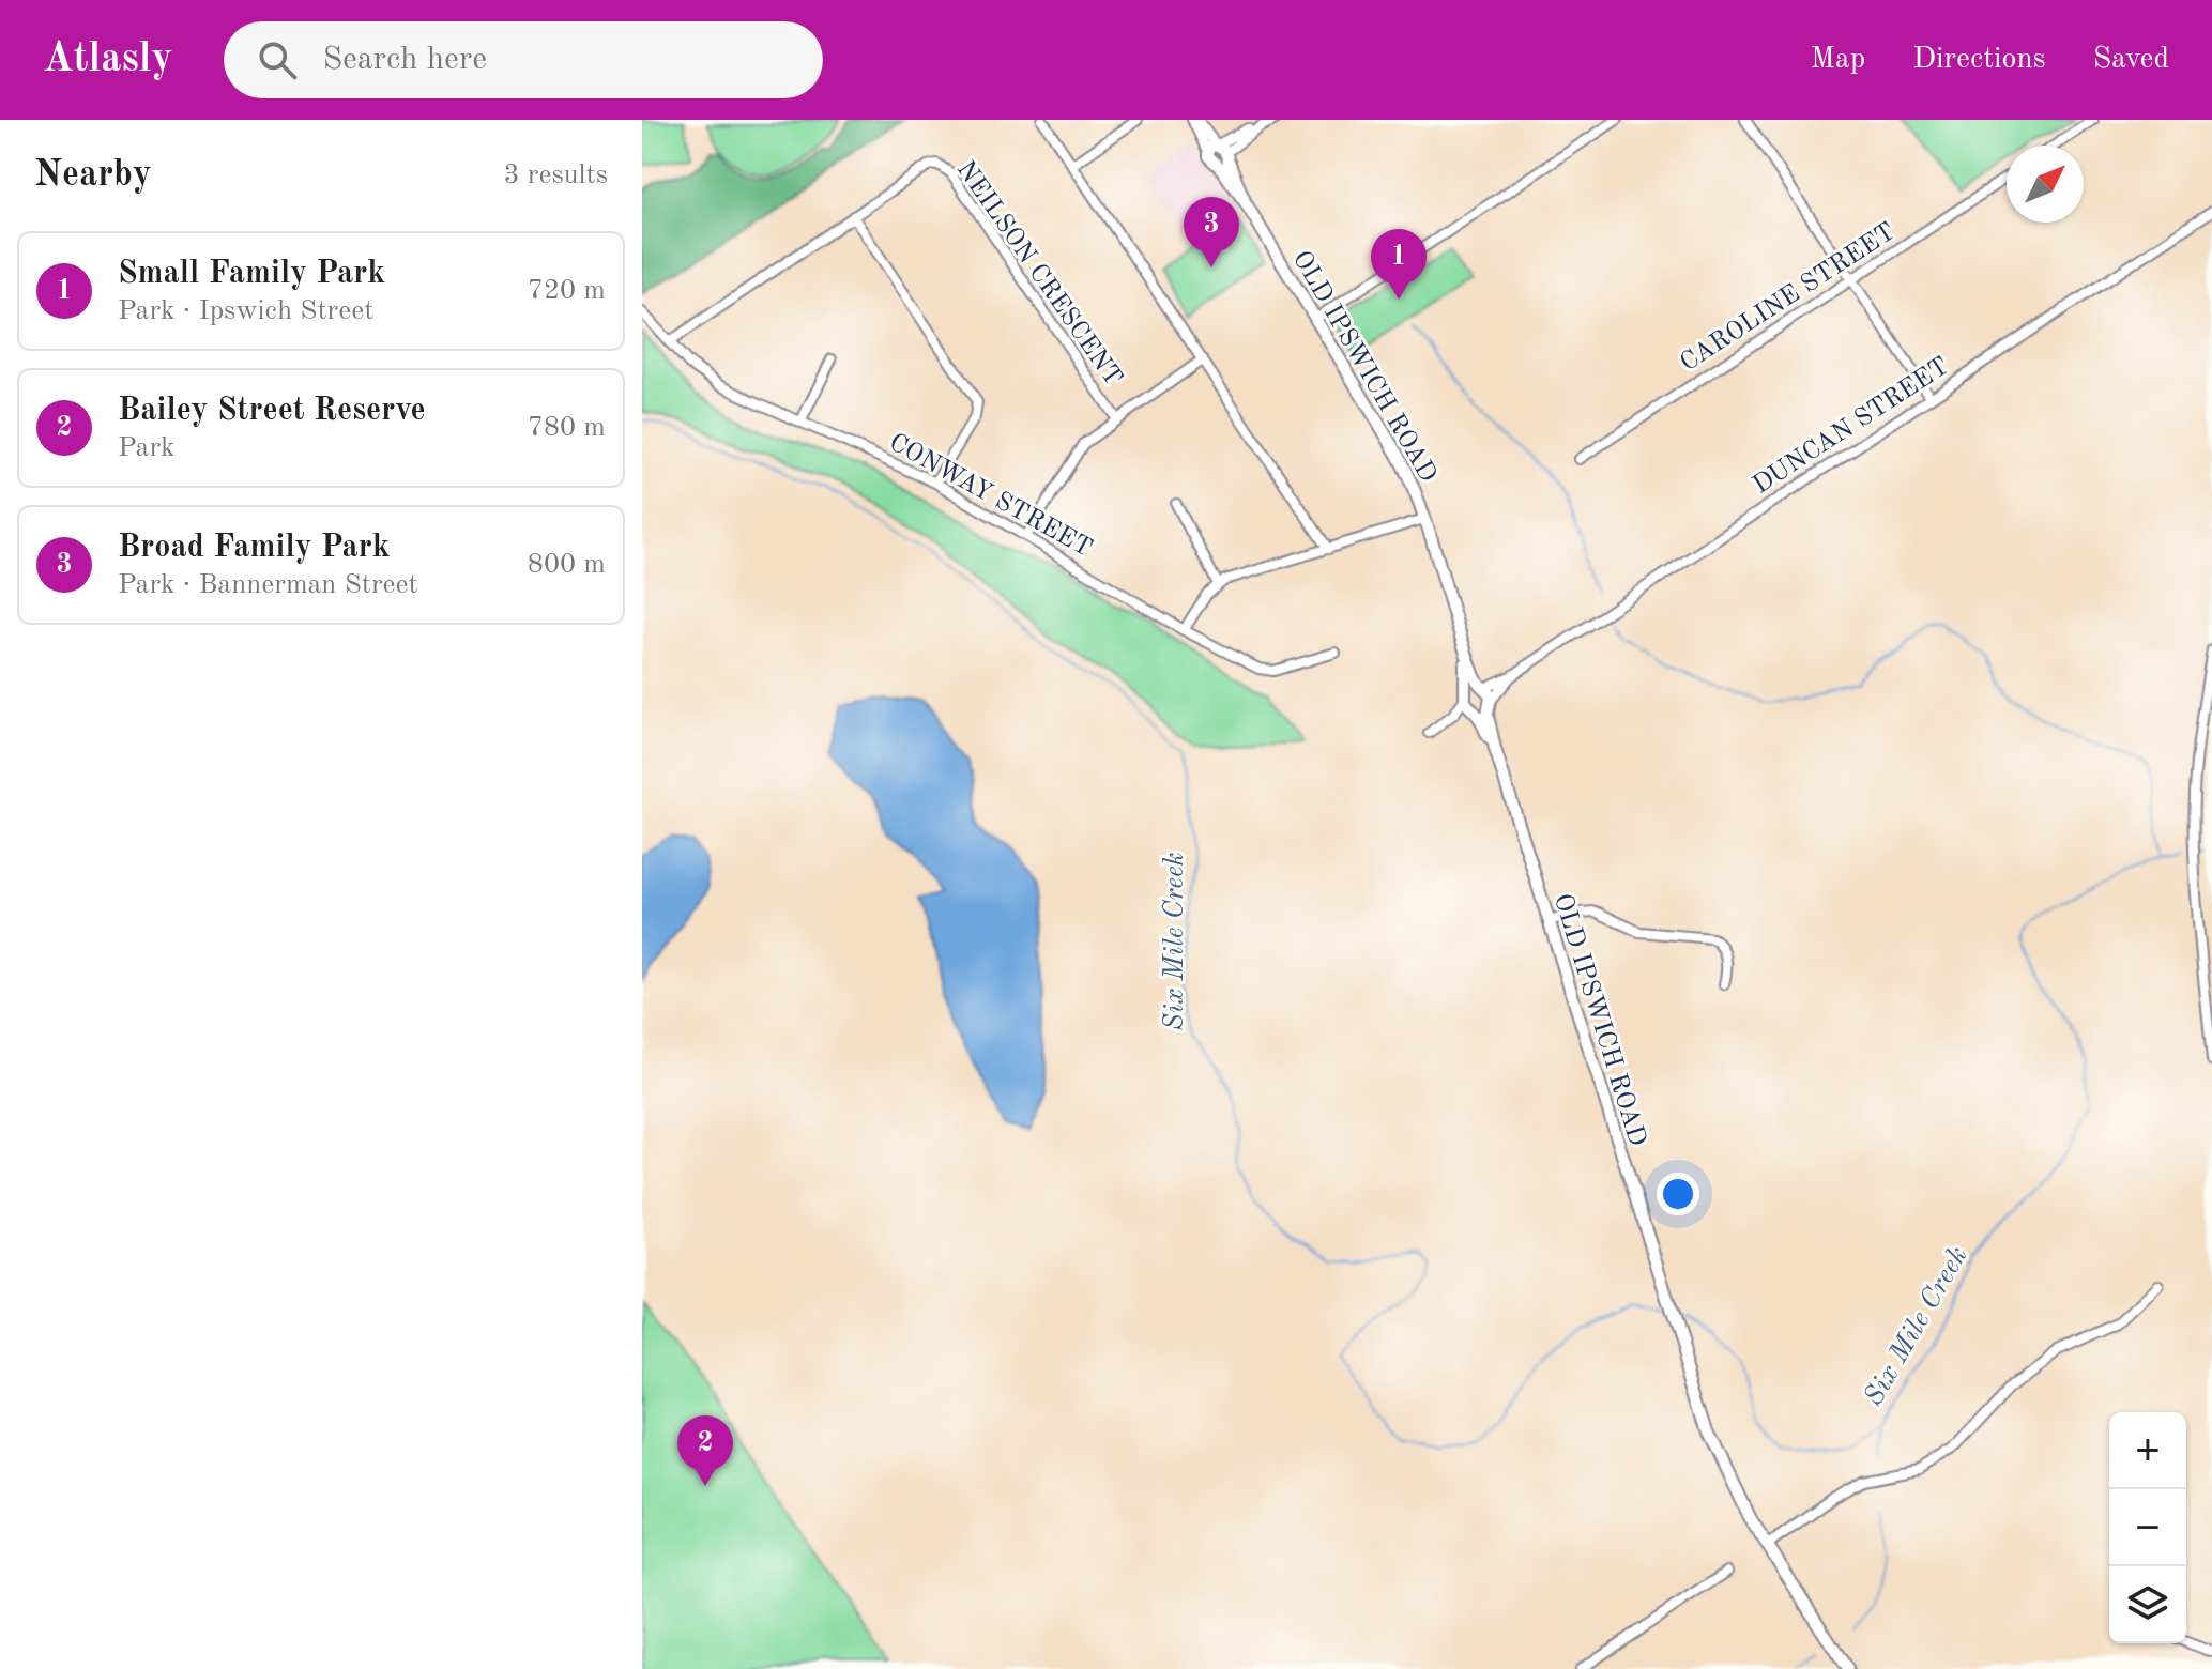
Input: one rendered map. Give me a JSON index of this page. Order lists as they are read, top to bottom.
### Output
{
  "streets": {
    "main road": ["OLD IPSWICH ROAD"],
    "street": [
      "NEILSON CRESCENT",
      "CAROLINE STREET",
      "DUNCAN STREET",
      "CONWAY STREET"
    ]
  },
  "crossings": [
    ["NEILSON CRESCENT", "CONWAY STREET"],
    ["OLD IPSWICH ROAD", "DUNCAN STREET"]
  ],
  "water": ["Six Mile Creek"],
  "north": "top right",
  "page": {
    "header": "Atlasly",
    "search": "Search here",
    "nav": ["Map", "Directions", "Saved"],
    "heading": ["Nearby", "3 results"],
    "pins": ["3", "1", "2"],
    "list": [
      {
        "mark": "1",
        "name": "Small Family Park",
        "note": "Park · Ipswich Street",
        "value": "720 m"
      },
      {
        "mark": "2",
        "name": "Bailey Street Reserve",
        "note": "Park",
        "value": "780 m"
      },
      {
        "mark": "3",
        "name": "Broad Family Park",
        "note": "Park · Bannerman Street",
        "value": "800 m"
      }
    ],
    "map_buttons": ["+", "−"]
  }
}
